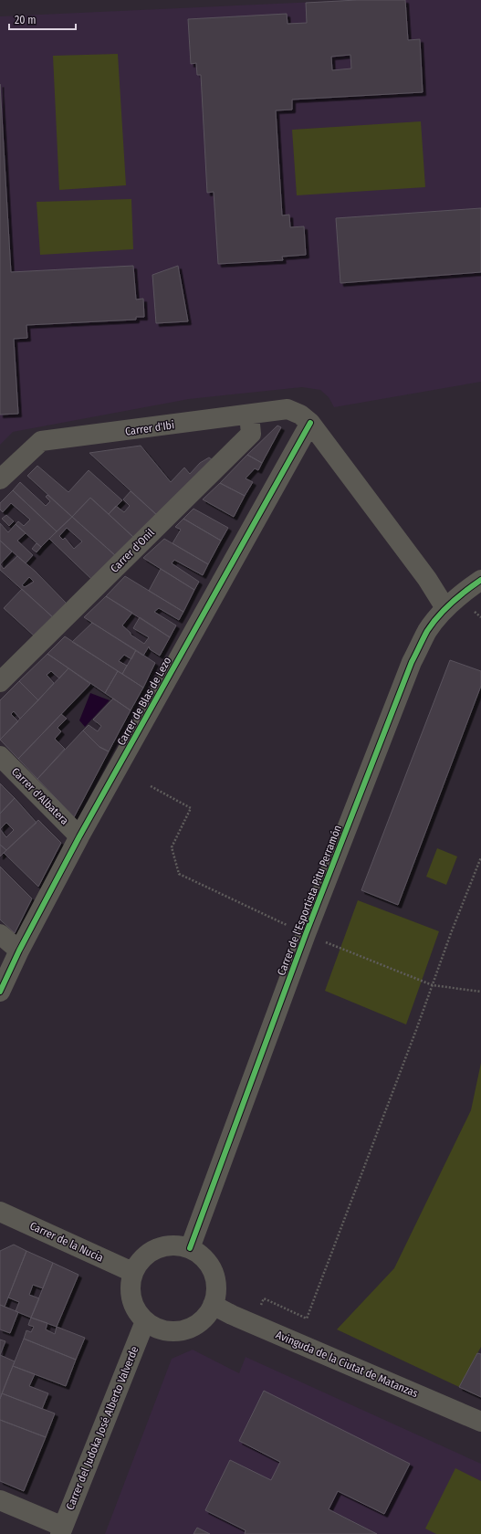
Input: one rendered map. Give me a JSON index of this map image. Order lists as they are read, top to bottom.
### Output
{
  "streets": {
    "street": [
      "Carrer d'Ibi",
      "Carrer d'Onil",
      "Carrer de Blas de Lezo",
      "Carrer d'Albatera",
      "Carrer de l'Esportista Pitu Perramón",
      "Carrer de la Nucia",
      "Avinguda de la Ciutat de Matanzas",
      "Carrer del Judoka José Alberto Valverde"
    ]
  },
  "crossings": [
    ["Carrer d'Ibi", "Carrer d'Onil"],
    ["Carrer d'Ibi", "Carrer de Blas de Lezo"],
    ["Carrer d'Ibi", "Carrer de l'Esportista Pitu Perramón"],
    ["Carrer de Blas de Lezo", "Carrer d'Albatera"],
    ["Carrer de l'Esportista Pitu Perramón", "Carrer de la Nucia"],
    ["Carrer de l'Esportista Pitu Perramón", "Avinguda de la Ciutat de Matanzas"],
    ["Carrer de l'Esportista Pitu Perramón", "Carrer del Judoka José Alberto Valverde"],
    ["Carrer de la Nucia", "Avinguda de la Ciutat de Matanzas"],
    ["Carrer de la Nucia", "Carrer del Judoka José Alberto Valverde"],
    ["Avinguda de la Ciutat de Matanzas", "Carrer del Judoka José Alberto Valverde"]
  ],
  "scale_bar": "20 m"
}
